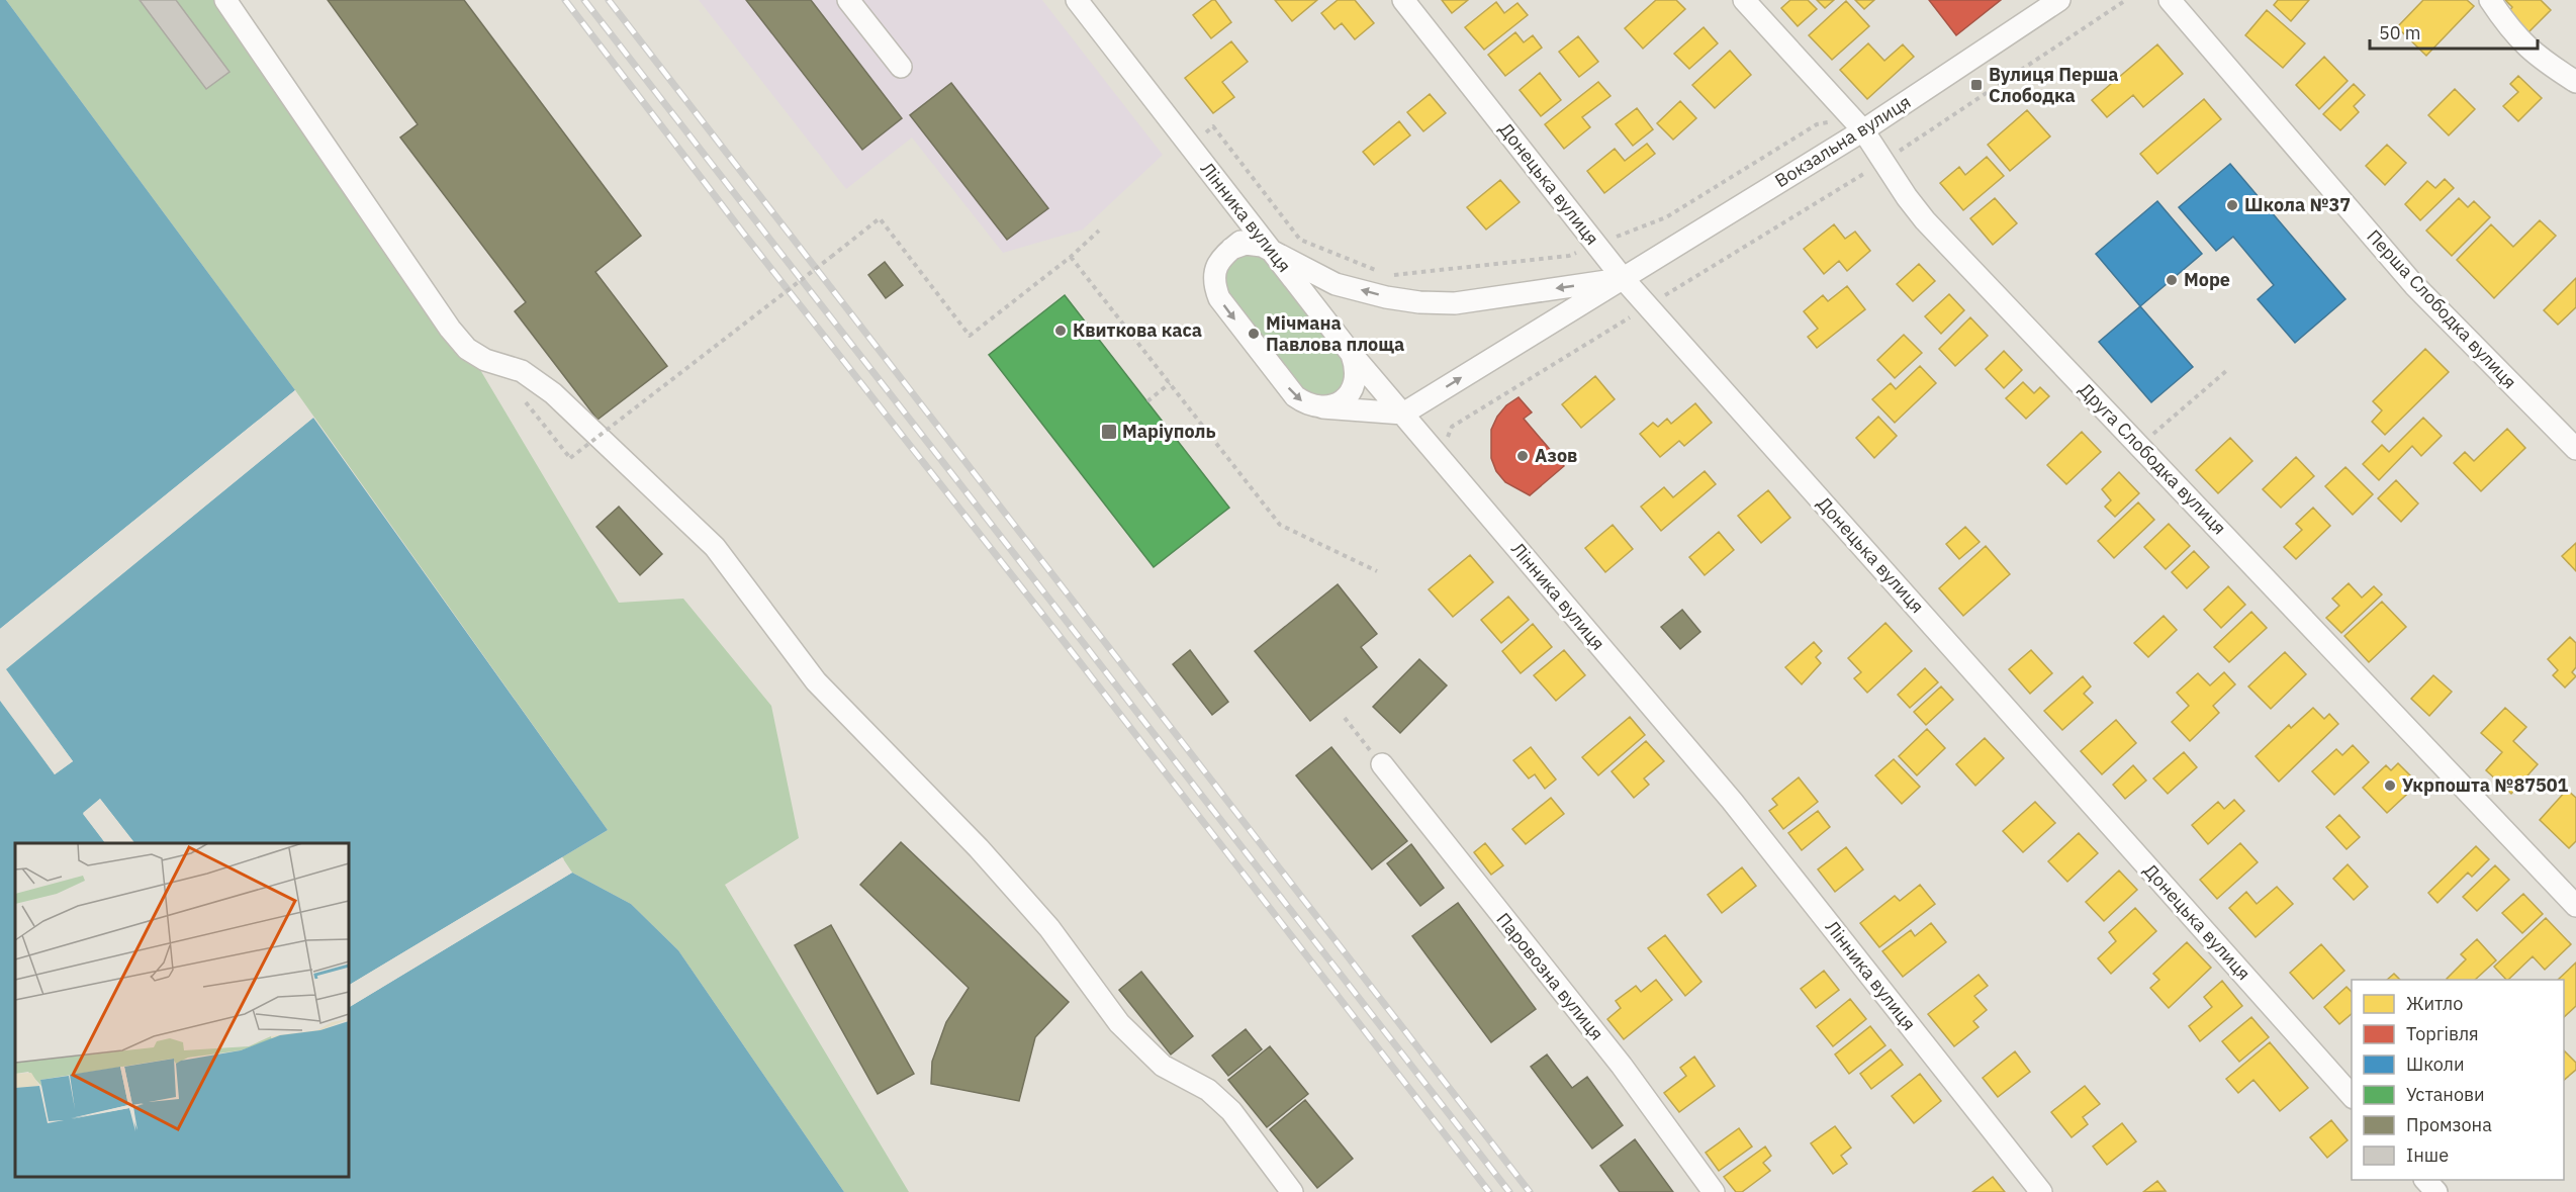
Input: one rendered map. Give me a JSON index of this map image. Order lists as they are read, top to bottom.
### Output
{
  "streets": {
    "street": [
      "Вокзальна вулиця",
      "Донецька вулиця",
      "Лінника вулиця",
      "Перша Слободка вулиця",
      "Друга Слободка вулиця",
      "Паровозна вулиця"
    ]
  },
  "crossings": [
    ["Вокзальна вулиця", "Донецька вулиця"],
    ["Вокзальна вулиця", "Лінника вулиця"],
    ["Вокзальна вулиця", "Друга Слободка вулиця"]
  ],
  "places": {
    "transit": ["Вулиця Перша Слободка", "Маріуполь"],
    "other": [
      "Школа №37",
      "Море",
      "Квиткова каса",
      "Мічмана Павлова площа",
      "Азов",
      "Укрпошта №87501"
    ]
  },
  "legend": [
    "Житло",
    "Торгівля",
    "Школи",
    "Установи",
    "Промзона",
    "Інше"
  ],
  "scale_bar": "50 m"
}
